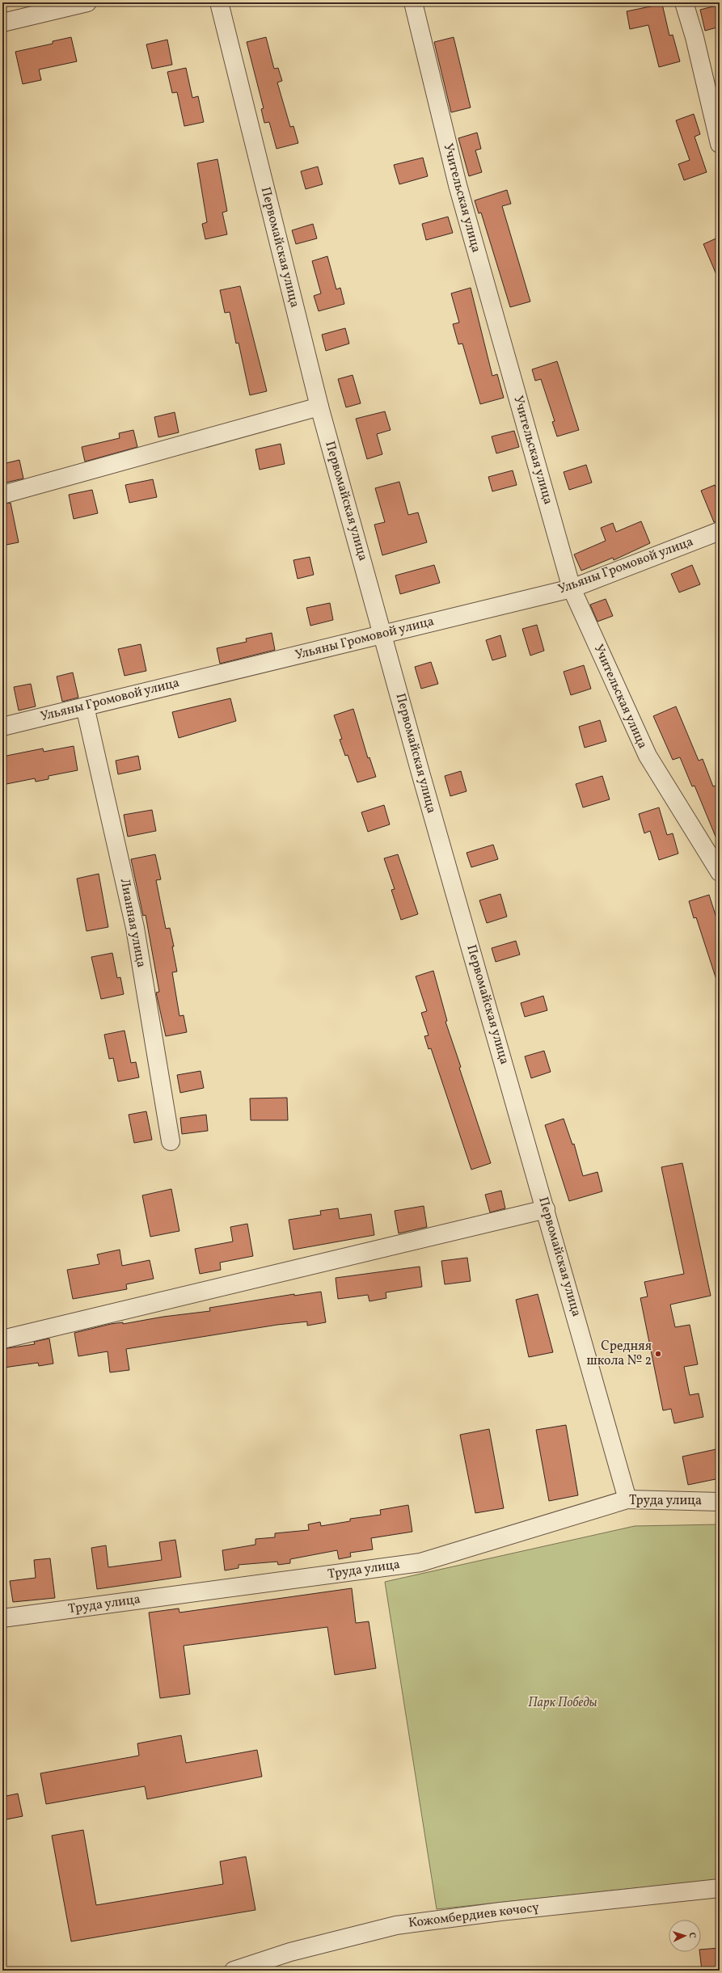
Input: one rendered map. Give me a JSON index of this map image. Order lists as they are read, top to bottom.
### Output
{
  "streets": {
    "street": [
      "Учительская улица",
      "Первомайская улица",
      "Ульяны Громовой улица",
      "Лианная улица",
      "Труда улица",
      "Кожомбердиев көчөсү"
    ]
  },
  "crossings": [
    ["Учительская улица", "Ульяны Громовой улица"],
    ["Первомайская улица", "Ульяны Громовой улица"],
    ["Первомайская улица", "Труда улица"],
    ["Ульяны Громовой улица", "Лианная улица"]
  ],
  "parks": ["Парк Победы"],
  "places": ["Средняя школа № 2"],
  "north": "right"
}
